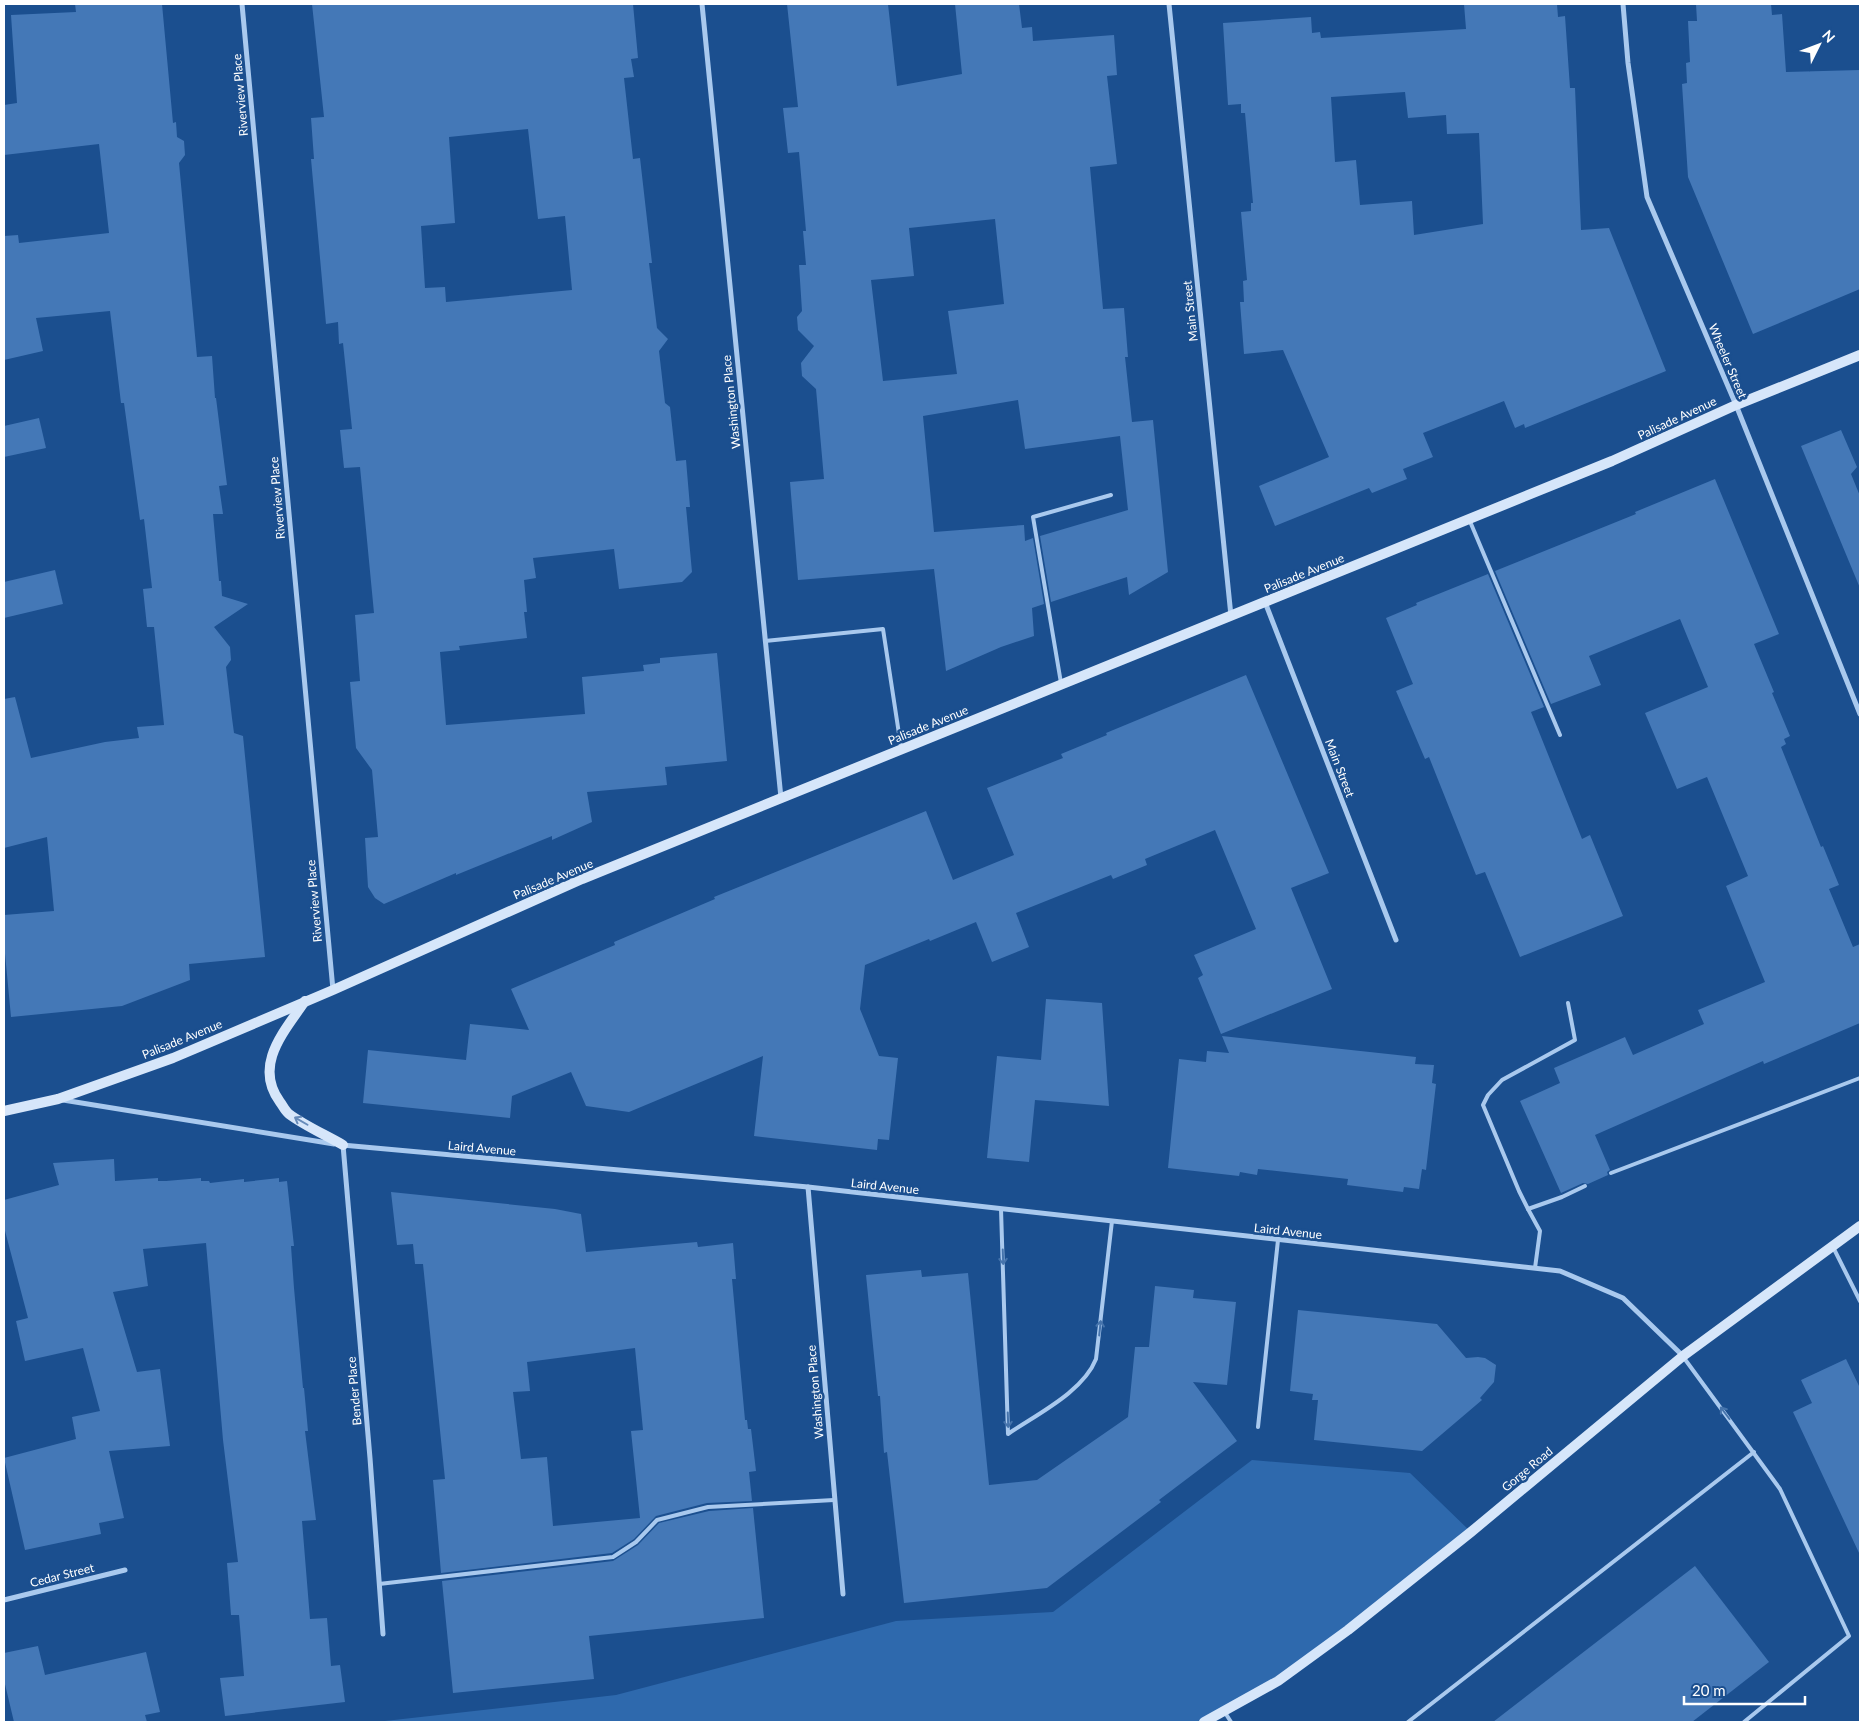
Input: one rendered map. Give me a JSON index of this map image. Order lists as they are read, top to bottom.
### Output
{
  "streets": {
    "main road": ["Palisade Avenue", "Gorge Road"],
    "street": [
      "Riverview Place",
      "Main Street",
      "Wheeler Street",
      "Washington Place",
      "Laird Avenue",
      "Bender Place",
      "Cedar Street"
    ]
  },
  "crossings": [
    ["Riverview Place", "Palisade Avenue"],
    ["Main Street", "Palisade Avenue"],
    ["Wheeler Street", "Palisade Avenue"],
    ["Washington Place", "Palisade Avenue"],
    ["Washington Place", "Laird Avenue"],
    ["Palisade Avenue", "Laird Avenue"],
    ["Laird Avenue", "Bender Place"],
    ["Laird Avenue", "Gorge Road"]
  ],
  "scale_bar": "20 m",
  "north": "top right"
}
